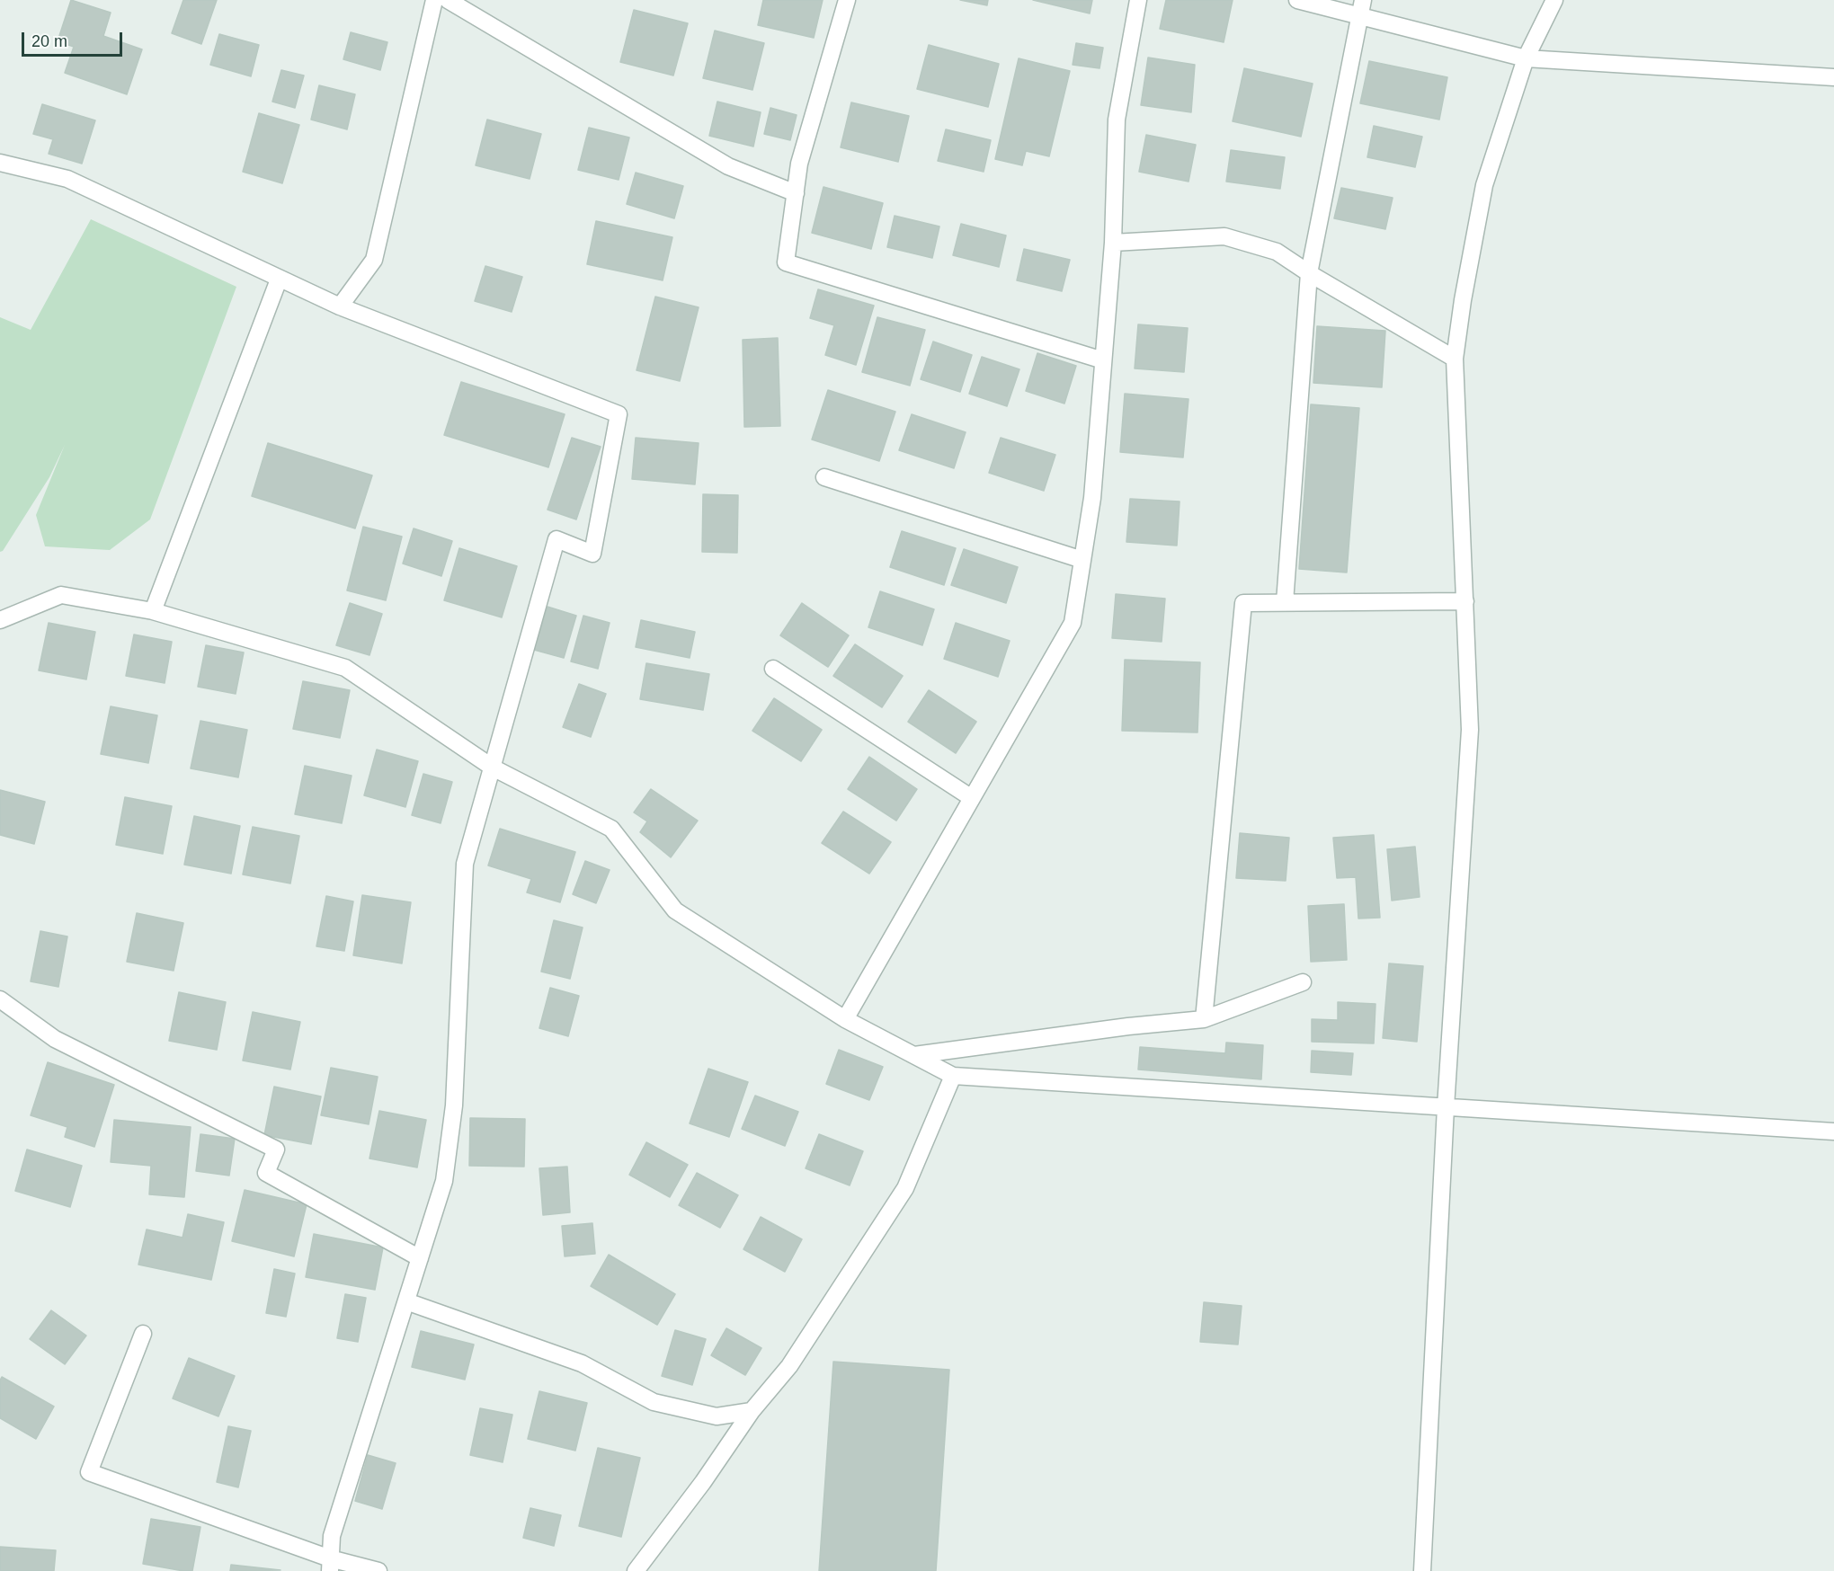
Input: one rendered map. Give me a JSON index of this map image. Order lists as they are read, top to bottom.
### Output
{
  "scale_bar": "20 m"
}
